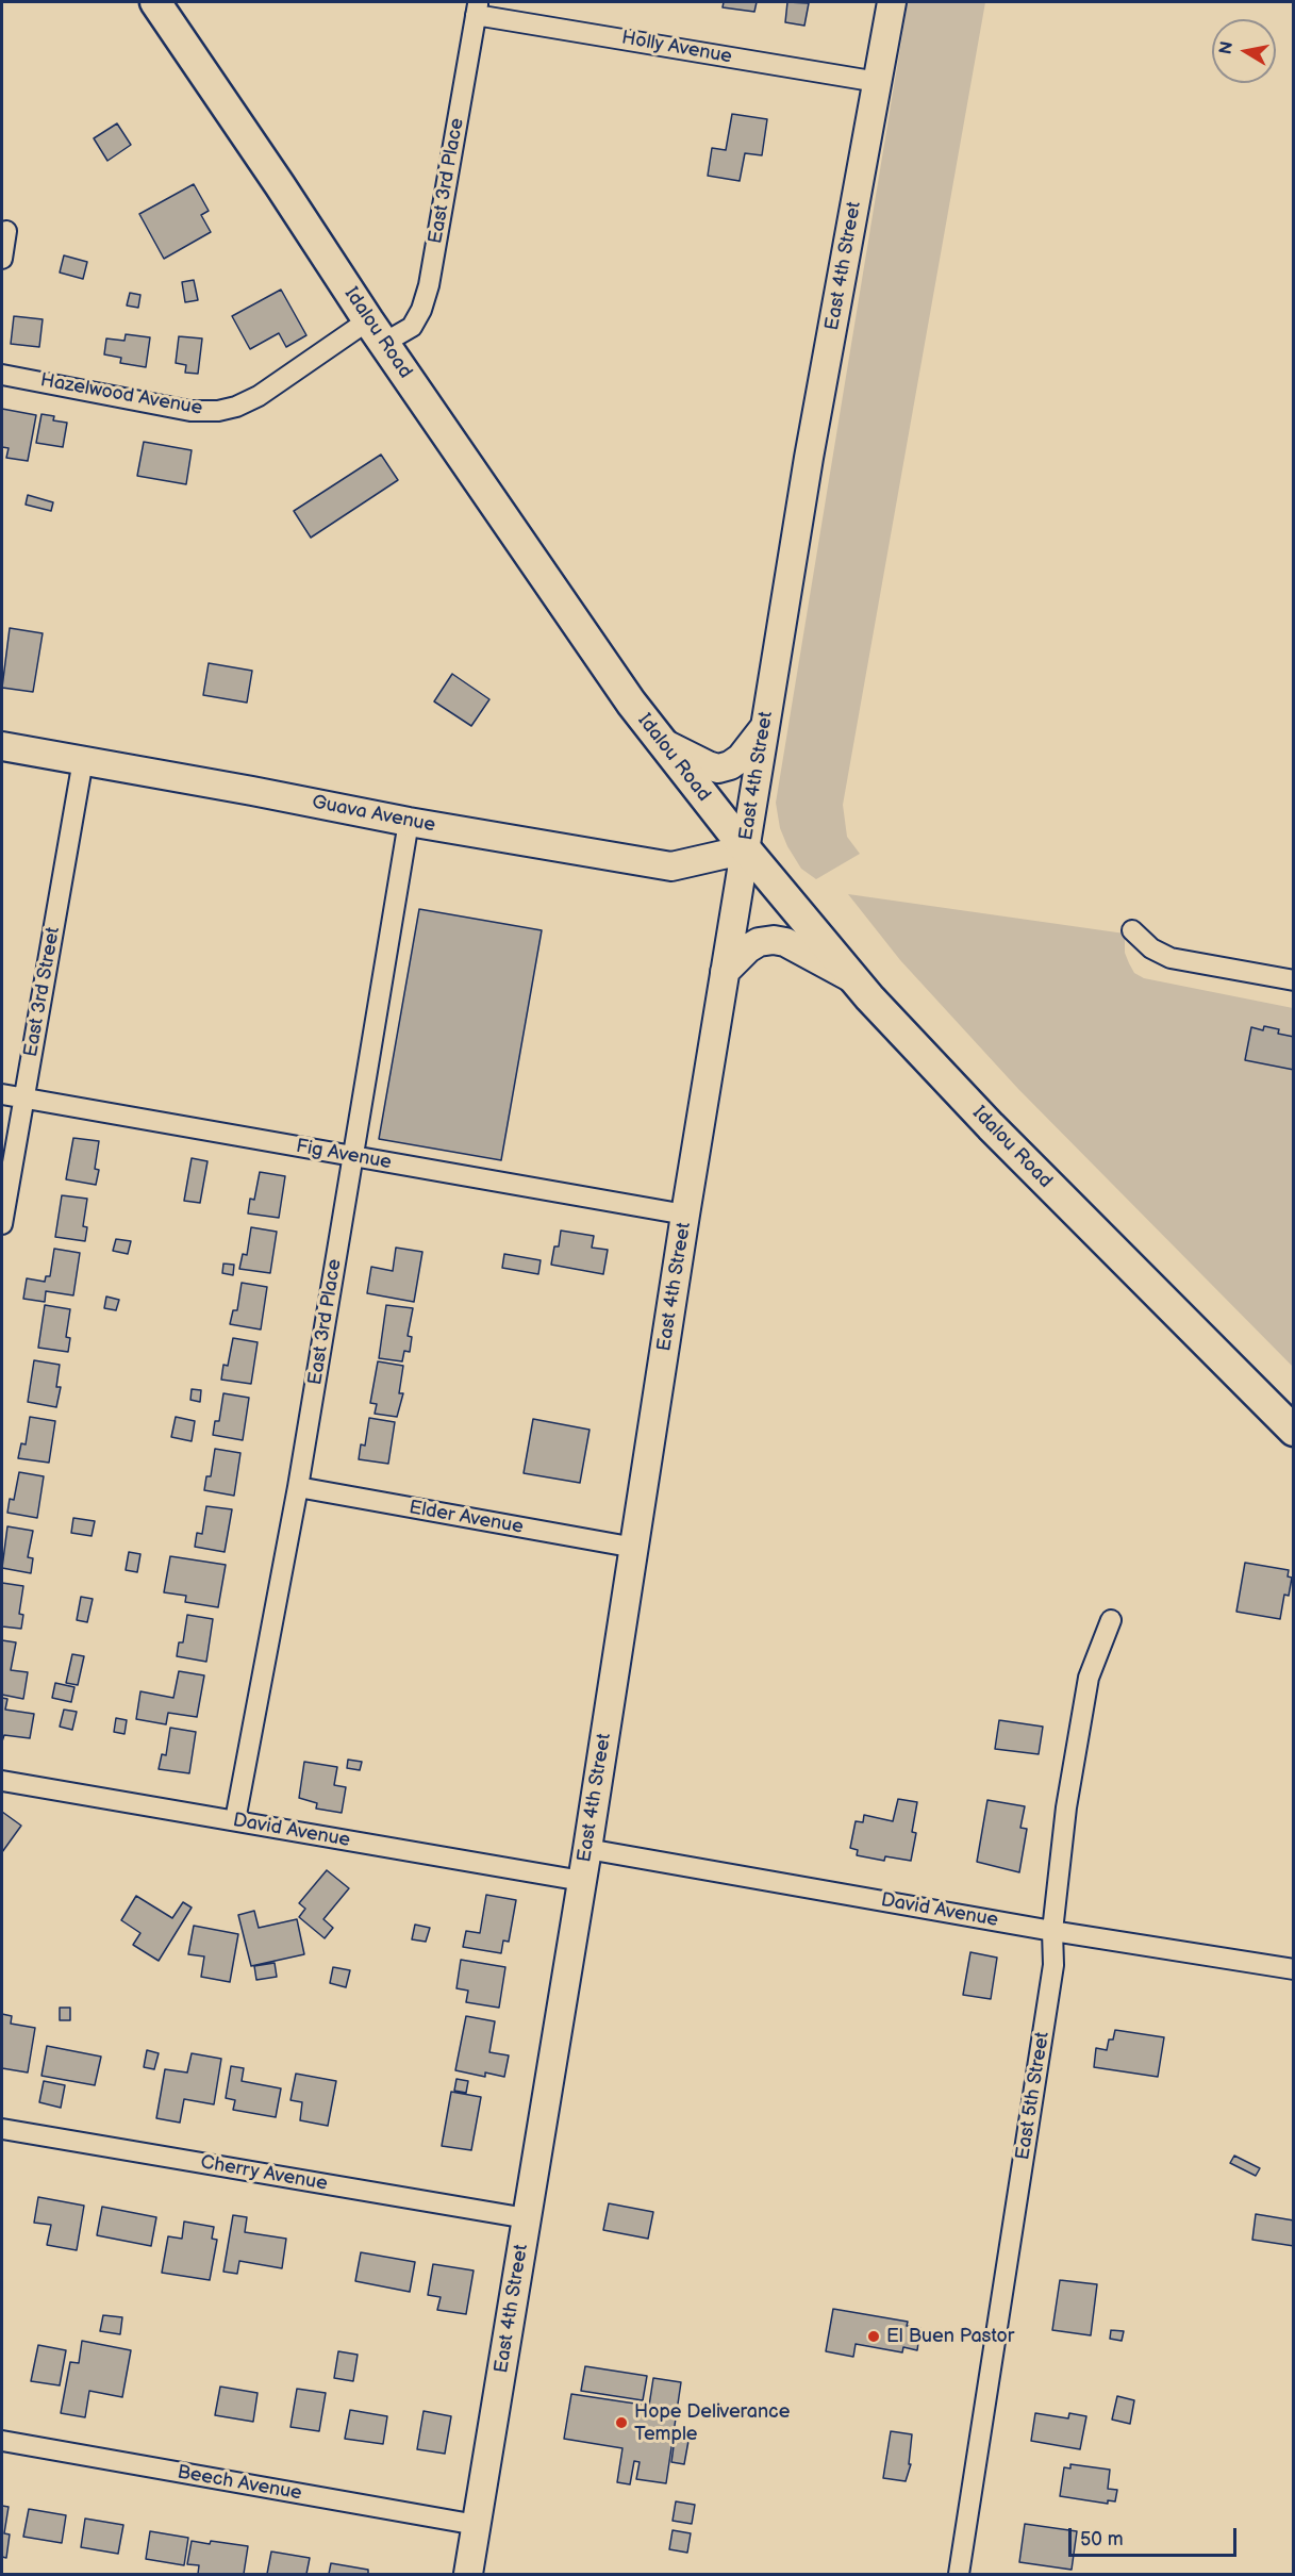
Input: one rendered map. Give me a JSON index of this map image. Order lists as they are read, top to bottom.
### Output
{
  "streets": {
    "main road": ["Idalou Road"],
    "street": [
      "Holly Avenue",
      "East 3rd Place",
      "East 4th Street",
      "Hazelwood Avenue",
      "Guava Avenue",
      "East 3rd Street",
      "Fig Avenue",
      "Elder Avenue",
      "David Avenue",
      "East 5th Street",
      "Cherry Avenue",
      "Beech Avenue"
    ]
  },
  "crossings": [
    ["Holly Avenue", "East 3rd Place"],
    ["Holly Avenue", "East 4th Street"],
    ["East 3rd Place", "Idalou Road"],
    ["East 3rd Place", "Hazelwood Avenue"],
    ["East 3rd Place", "Guava Avenue"],
    ["East 3rd Place", "Fig Avenue"],
    ["East 3rd Place", "Elder Avenue"],
    ["East 3rd Place", "David Avenue"],
    ["East 4th Street", "Idalou Road"],
    ["East 4th Street", "Guava Avenue"],
    ["East 4th Street", "Fig Avenue"],
    ["East 4th Street", "Elder Avenue"],
    ["East 4th Street", "David Avenue"],
    ["East 4th Street", "Cherry Avenue"],
    ["East 4th Street", "Beech Avenue"],
    ["Idalou Road", "Hazelwood Avenue"],
    ["Idalou Road", "Guava Avenue"],
    ["Guava Avenue", "East 3rd Street"],
    ["East 3rd Street", "Fig Avenue"],
    ["David Avenue", "East 5th Street"]
  ],
  "places": ["El Buen Pastor", "Hope Deliverance Temple"],
  "scale_bar": "50 m",
  "north": "left"
}
